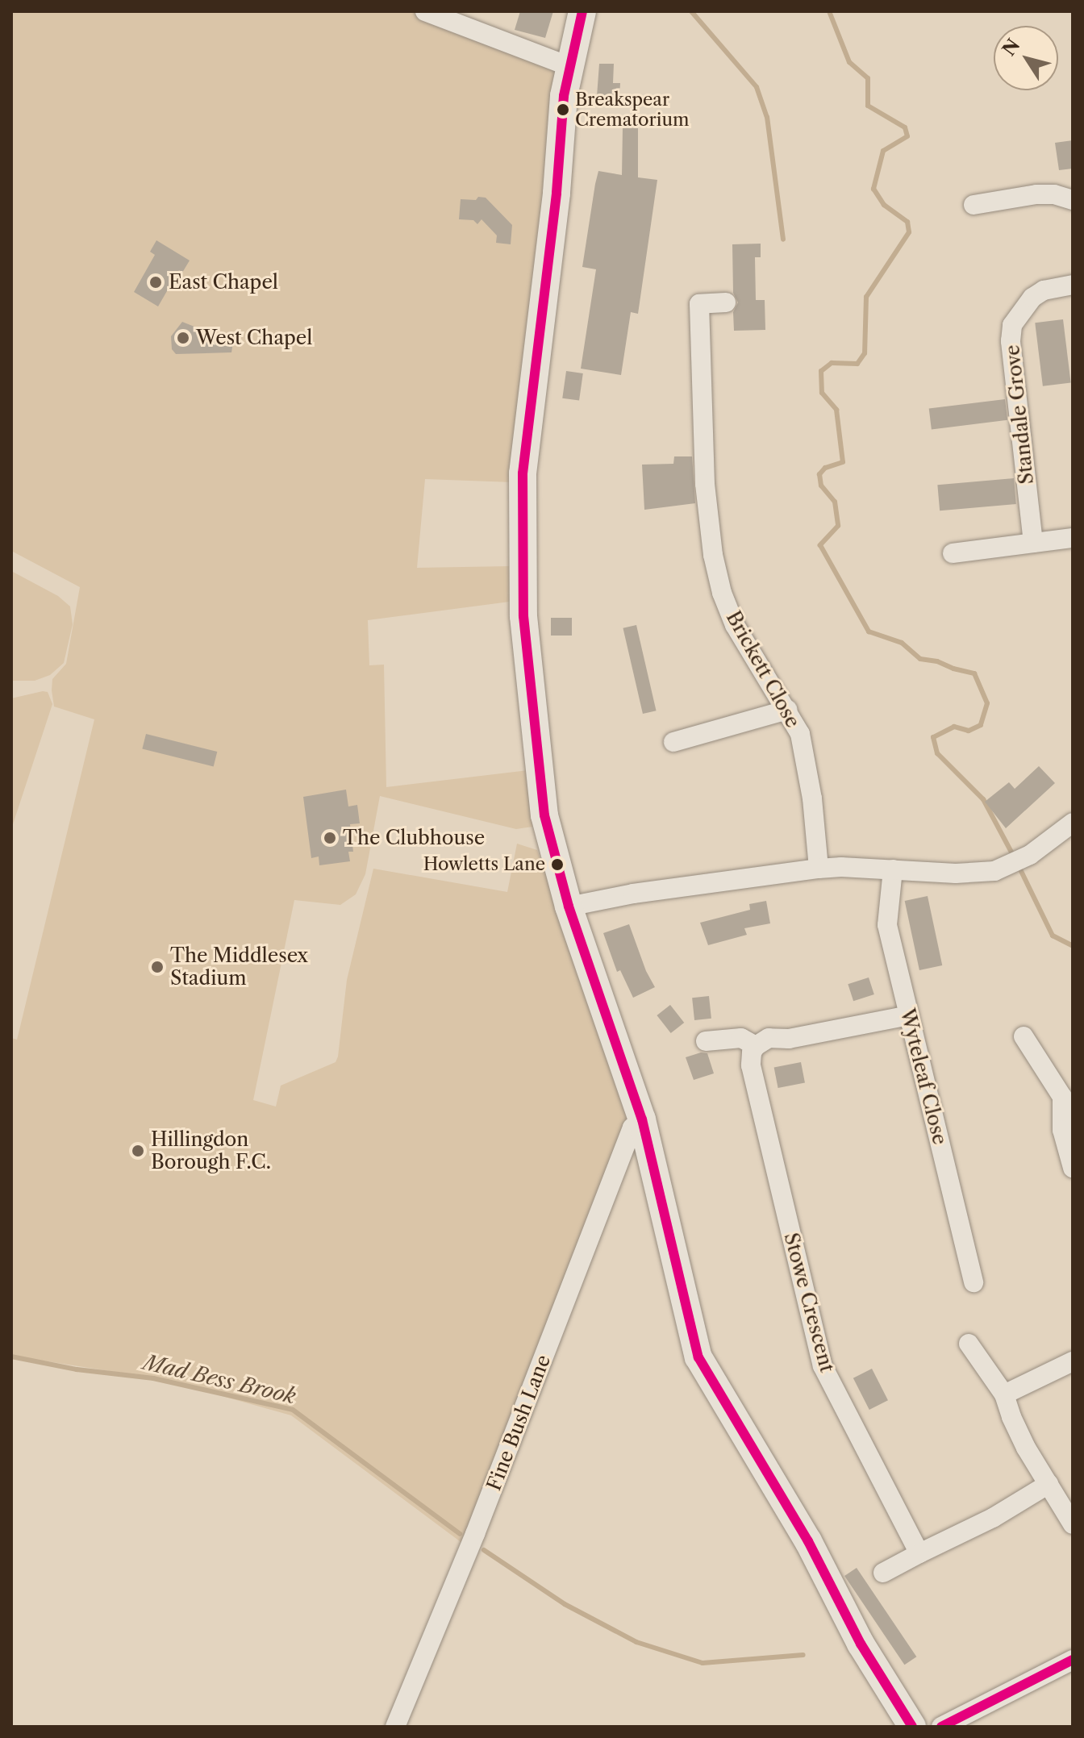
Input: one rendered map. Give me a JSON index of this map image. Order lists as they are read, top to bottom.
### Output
{
  "streets": {
    "street": [
      "Standale Grove",
      "Brickett Close",
      "Wyteleaf Close",
      "Stowe Crescent",
      "Fine Bush Lane"
    ]
  },
  "water": ["Mad Bess Brook"],
  "places": [
    "Breakspear Crematorium",
    "East Chapel",
    "West Chapel",
    "The Clubhouse",
    "Howletts Lane",
    "The Middlesex Stadium",
    "Hillingdon Borough F.C."
  ],
  "north": "top left"
}
